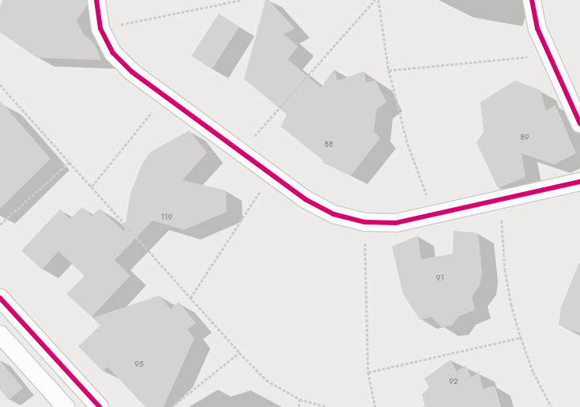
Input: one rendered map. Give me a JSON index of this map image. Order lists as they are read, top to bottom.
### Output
{
  "house_numbers": [
    "89",
    "88",
    "119",
    "91",
    "95",
    "92"
  ]
}
